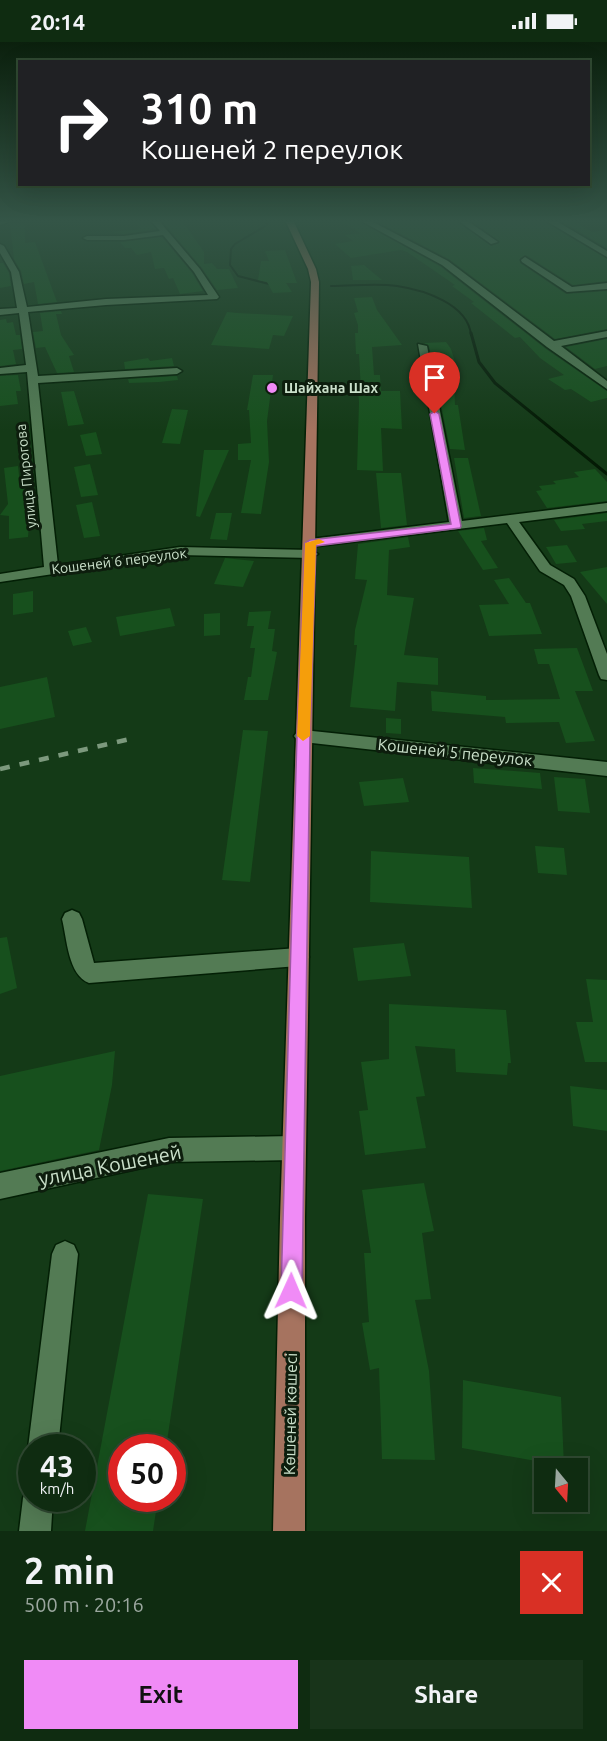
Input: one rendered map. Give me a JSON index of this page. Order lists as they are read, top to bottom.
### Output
{
  "streets": {
    "main road": ["Көшеней көшесі"],
    "street": [
      "улица Пирогова",
      "Кошеней 6 переулок",
      "Кошеней 5 переулок",
      "улица Кошеней"
    ]
  },
  "crossings": [
    ["улица Пирогова", "Кошеней 6 переулок"],
    ["Кошеней 6 переулок", "Көшеней көшесі"],
    ["Кошеней 5 переулок", "Көшеней көшесі"],
    ["улица Кошеней", "Көшеней көшесі"]
  ],
  "places": ["Шайхана Шах"],
  "north": "bottom",
  "page": {
    "status": "20:14",
    "turn": ["310 m", "Кошеней 2 переулок"],
    "speed": "43 km/h",
    "limit": "50",
    "heading": ["2 min", "500 m · 20:16"],
    "buttons": ["Exit", "Share"]
  }
}
